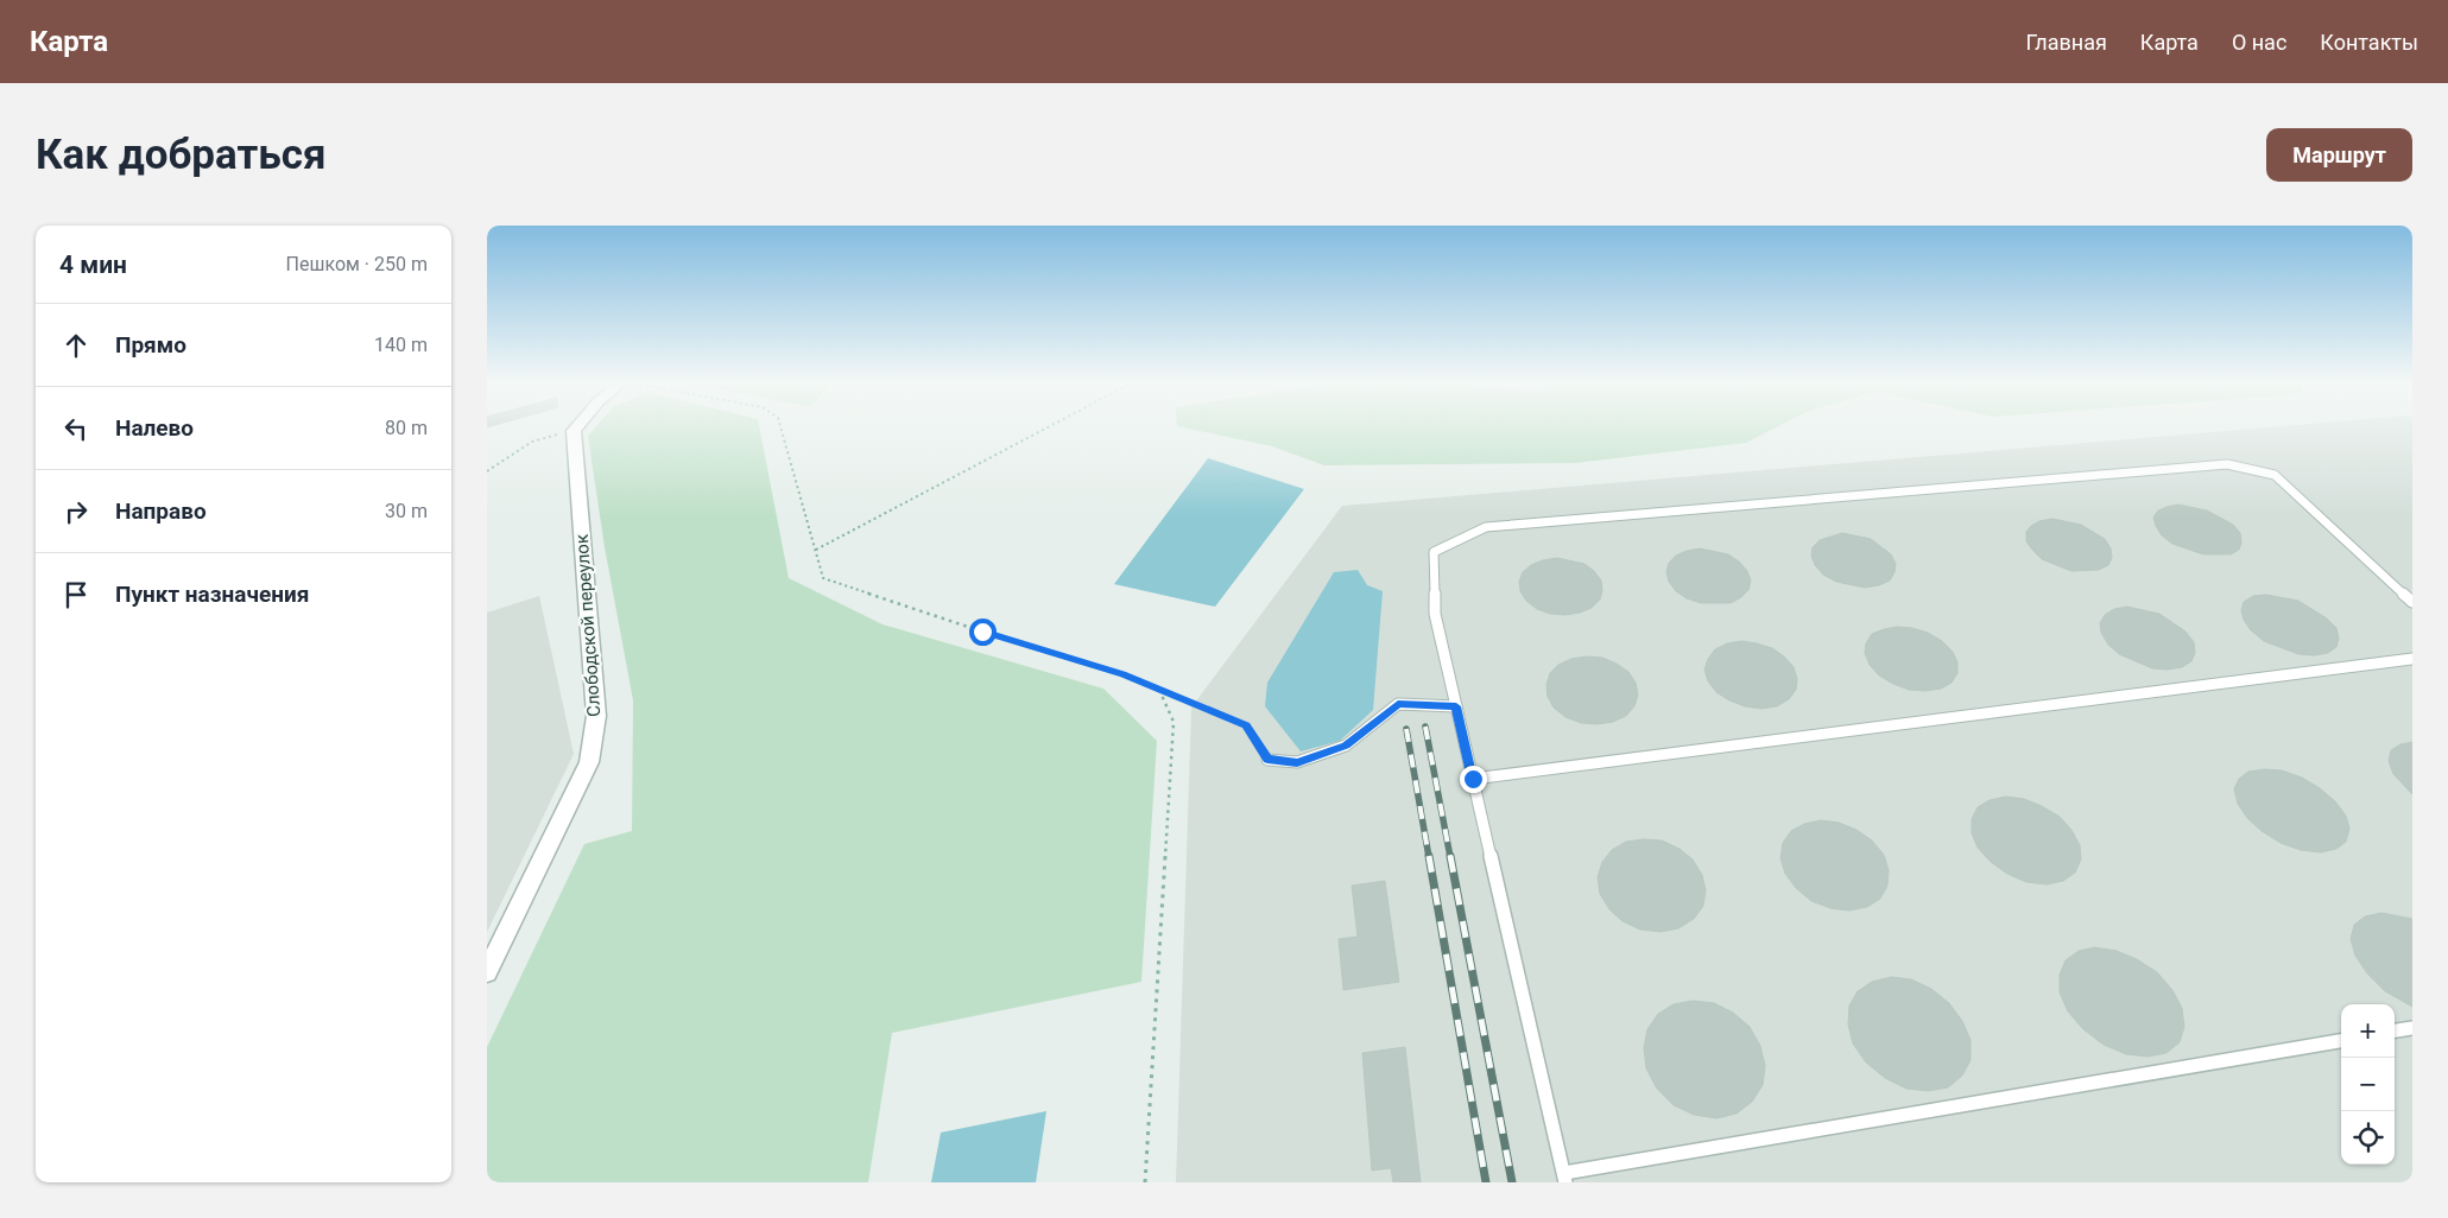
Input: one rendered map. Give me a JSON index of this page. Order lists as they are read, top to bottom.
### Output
{
  "streets": {
    "street": ["Слободской переулок"]
  },
  "page": {
    "header": "Карта",
    "nav": [
      "Главная",
      "Карта",
      "О нас",
      "Контакты"
    ],
    "buttons": "Маршрут",
    "title": "Как добраться",
    "heading": ["4 мин", "Пешком · 250 m"],
    "list": [
      ["Прямо", "140 m"],
      ["Налево", "80 m"],
      ["Направо", "30 m"],
      "Пункт назначения"
    ],
    "map_buttons": ["+", "−"]
  }
}
